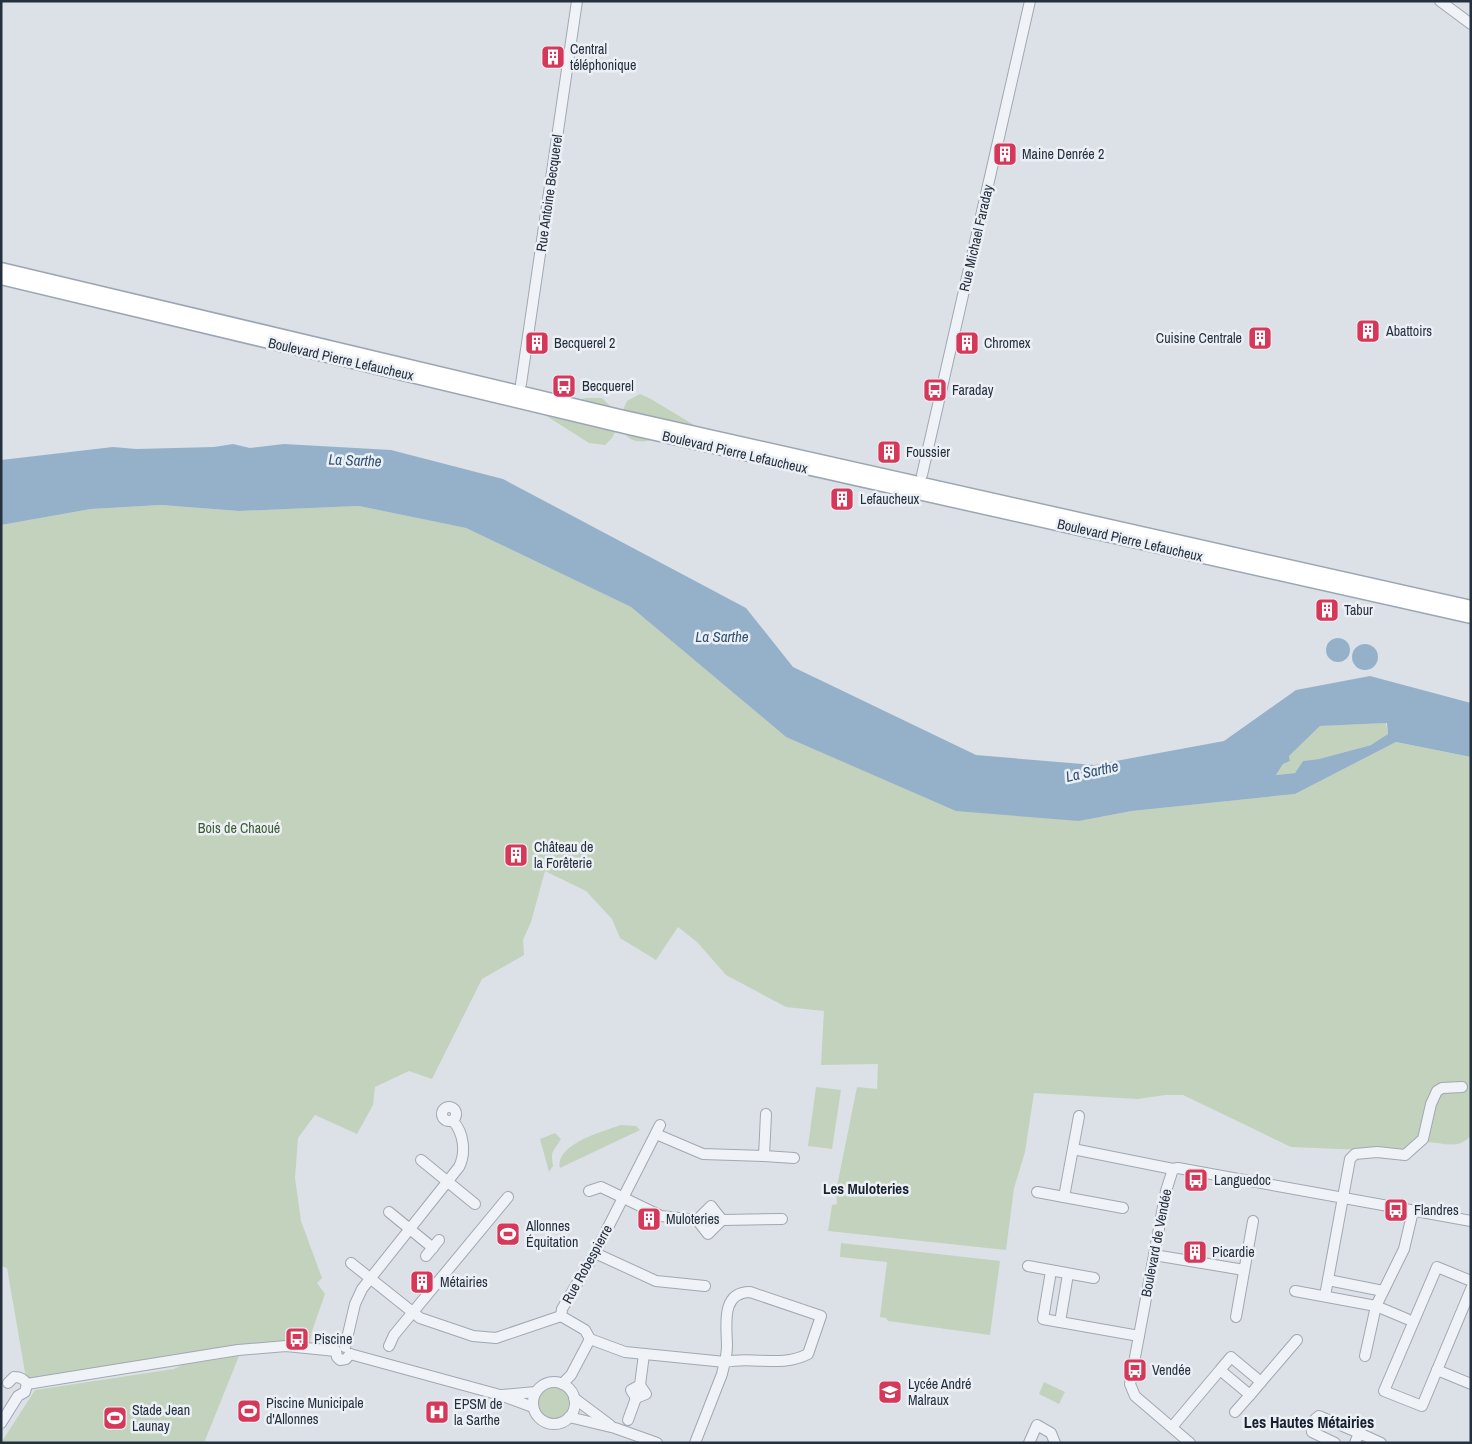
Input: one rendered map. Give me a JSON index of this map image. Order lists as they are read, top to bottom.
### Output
{
  "streets": {
    "main road": ["Boulevard Pierre Lefaucheux"],
    "street": [
      "Rue Antoine Becquerel",
      "Rue Michael Faraday",
      "Boulevard de Vendée",
      "Rue Robespierre"
    ]
  },
  "districts": ["Les Muloteries", "Les Hautes Métairies"],
  "water": ["La Sarthe"],
  "parks": ["Bois de Chaoué"],
  "places": {
    "building": [
      "Central téléphonique",
      "Maine Denrée 2",
      "Abattoirs",
      "Cuisine Centrale",
      "Becquerel 2",
      "Chromex",
      "Foussier",
      "Lefaucheux",
      "Tabur",
      "Château de la Forêterie",
      "Muloteries",
      "Picardie",
      "Métairies"
    ],
    "bus stop": [
      "Becquerel",
      "Faraday",
      "Languedoc",
      "Flandres",
      "Piscine",
      "Vendée"
    ],
    "sports": ["Allonnes Équitation", "Piscine Municipale d'Allonnes", "Stade Jean Launay"],
    "school or university": ["Lycée André Malraux"],
    "hospital": ["EPSM de la Sarthe"]
  }
}
